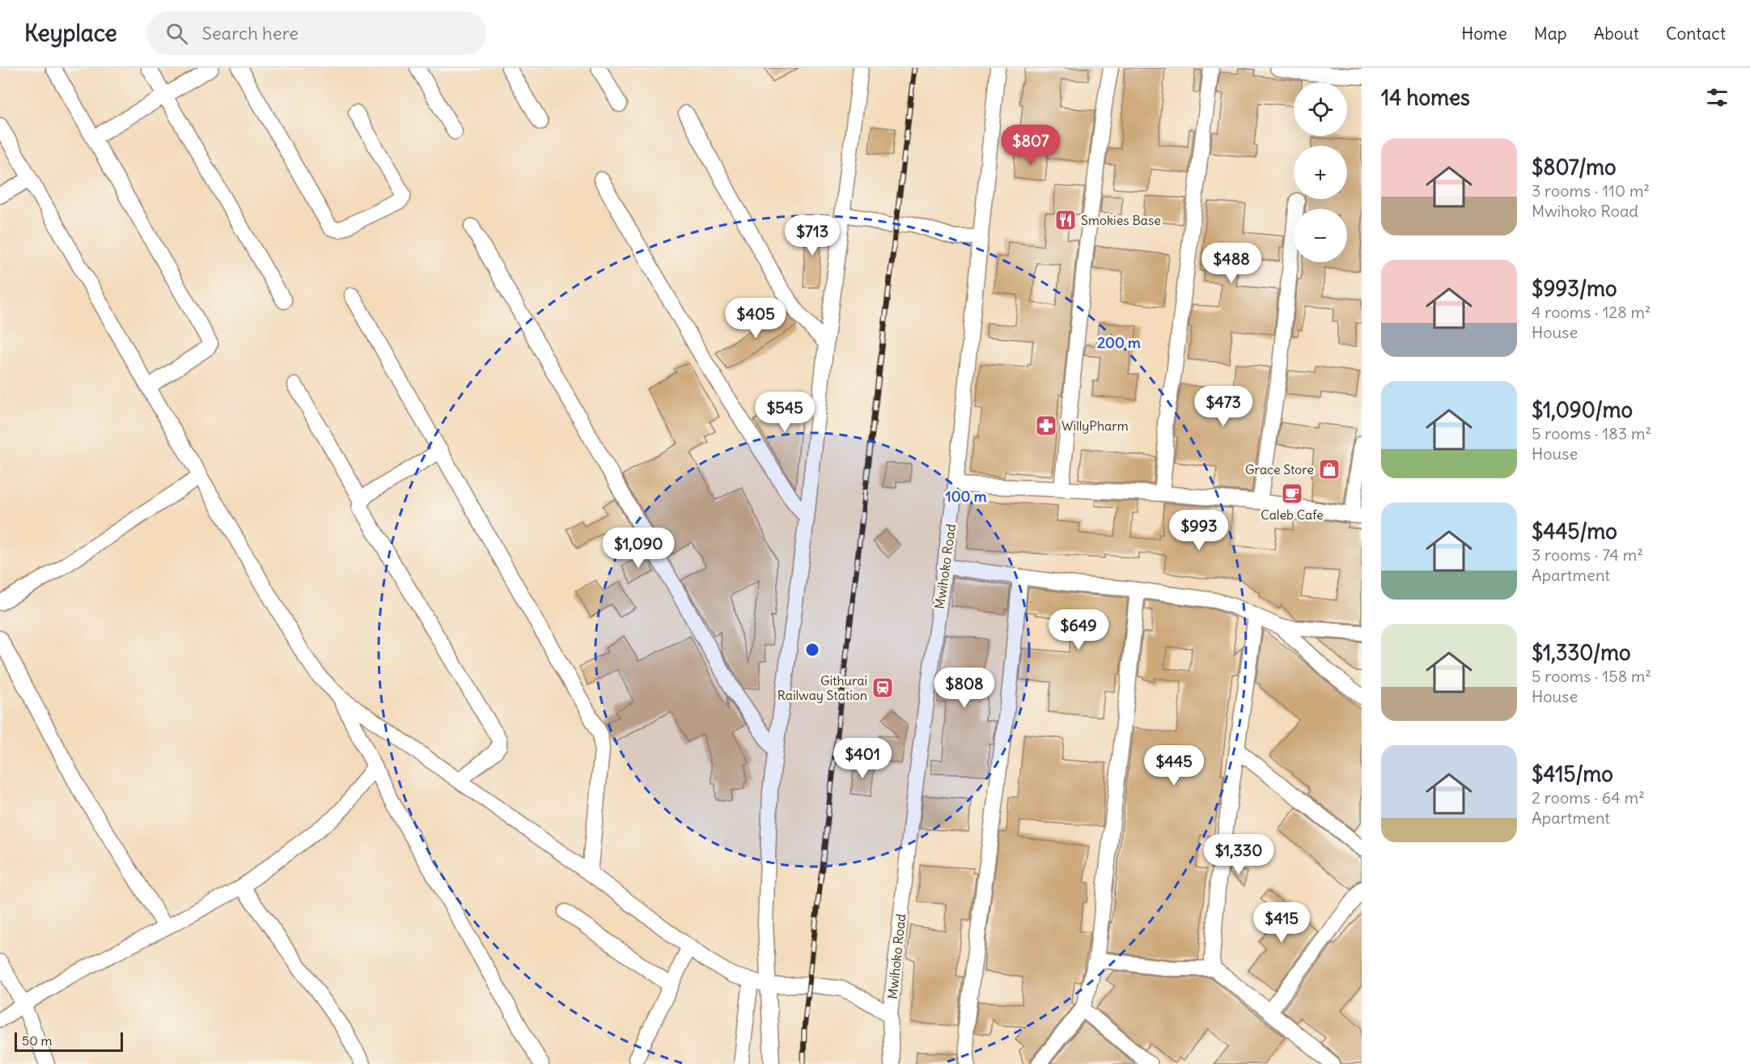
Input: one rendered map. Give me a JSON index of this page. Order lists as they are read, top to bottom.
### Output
{
  "streets": {
    "street": ["Mwihoko Road"]
  },
  "places": {
    "restaurant": ["Smokies Base"],
    "pharmacy": ["WillyPharm"],
    "shop": ["Grace Store"],
    "cafe": ["Caleb Cafe"],
    "station": ["Githurai Railway Station"]
  },
  "scale_bar": "50 m",
  "page": {
    "header": "Keyplace",
    "search": "Search here",
    "nav": [
      "Home",
      "Map",
      "About",
      "Contact"
    ],
    "heading": "14 homes",
    "map_buttons": ["+", "−"],
    "price": [
      "$807",
      "$713",
      "$488",
      "$405",
      "$473",
      "$545",
      "$993",
      "$1,090",
      "$649",
      "$808",
      "$401",
      "$445",
      "$1,330",
      "$415"
    ],
    "list": [
      {
        "name": "$807/mo",
        "note": "3 rooms · 110 m² · Mwihoko Road"
      },
      {
        "name": "$993/mo",
        "note": "4 rooms · 128 m² · House"
      },
      {
        "name": "$1,090/mo",
        "note": "5 rooms · 183 m² · House"
      },
      {
        "name": "$445/mo",
        "note": "3 rooms · 74 m² · Apartment"
      },
      {
        "name": "$1,330/mo",
        "note": "5 rooms · 158 m² · House"
      },
      {
        "name": "$415/mo",
        "note": "2 rooms · 64 m² · Apartment"
      }
    ],
    "scale": "50 m"
  },
  "rings": ["200 m", "100 m"]
}
